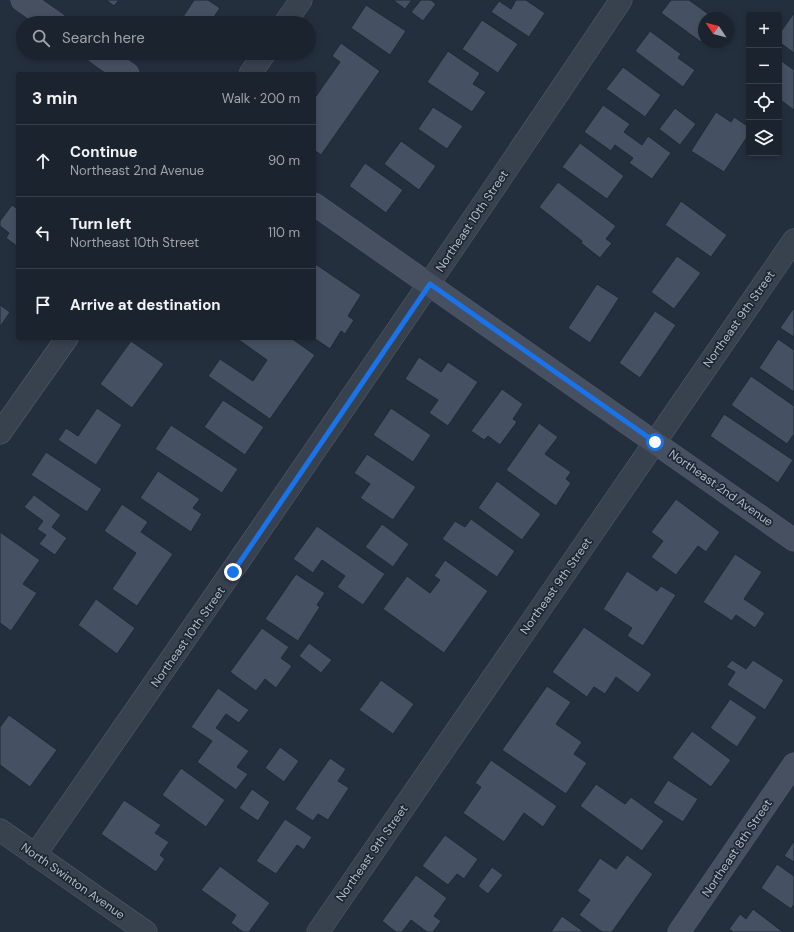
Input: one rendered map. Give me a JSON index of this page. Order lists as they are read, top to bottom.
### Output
{
  "streets": {
    "street": [
      "Northeast 10th Street",
      "Northeast 9th Street",
      "Northeast 2nd Avenue",
      "Northeast 8th Street",
      "North Swinton Avenue"
    ]
  },
  "crossings": [
    ["Northeast 10th Street", "Northeast 2nd Avenue"],
    ["Northeast 10th Street", "North Swinton Avenue"],
    ["Northeast 9th Street", "Northeast 2nd Avenue"]
  ],
  "north": "top left",
  "page": {
    "map_buttons": ["+", "−"],
    "search": "Search here",
    "heading": ["3 min", "Walk · 200 m"],
    "list": [
      ["Continue", "Northeast 2nd Avenue", "90 m"],
      ["Turn left", "Northeast 10th Street", "110 m"],
      "Arrive at destination"
    ]
  }
}
